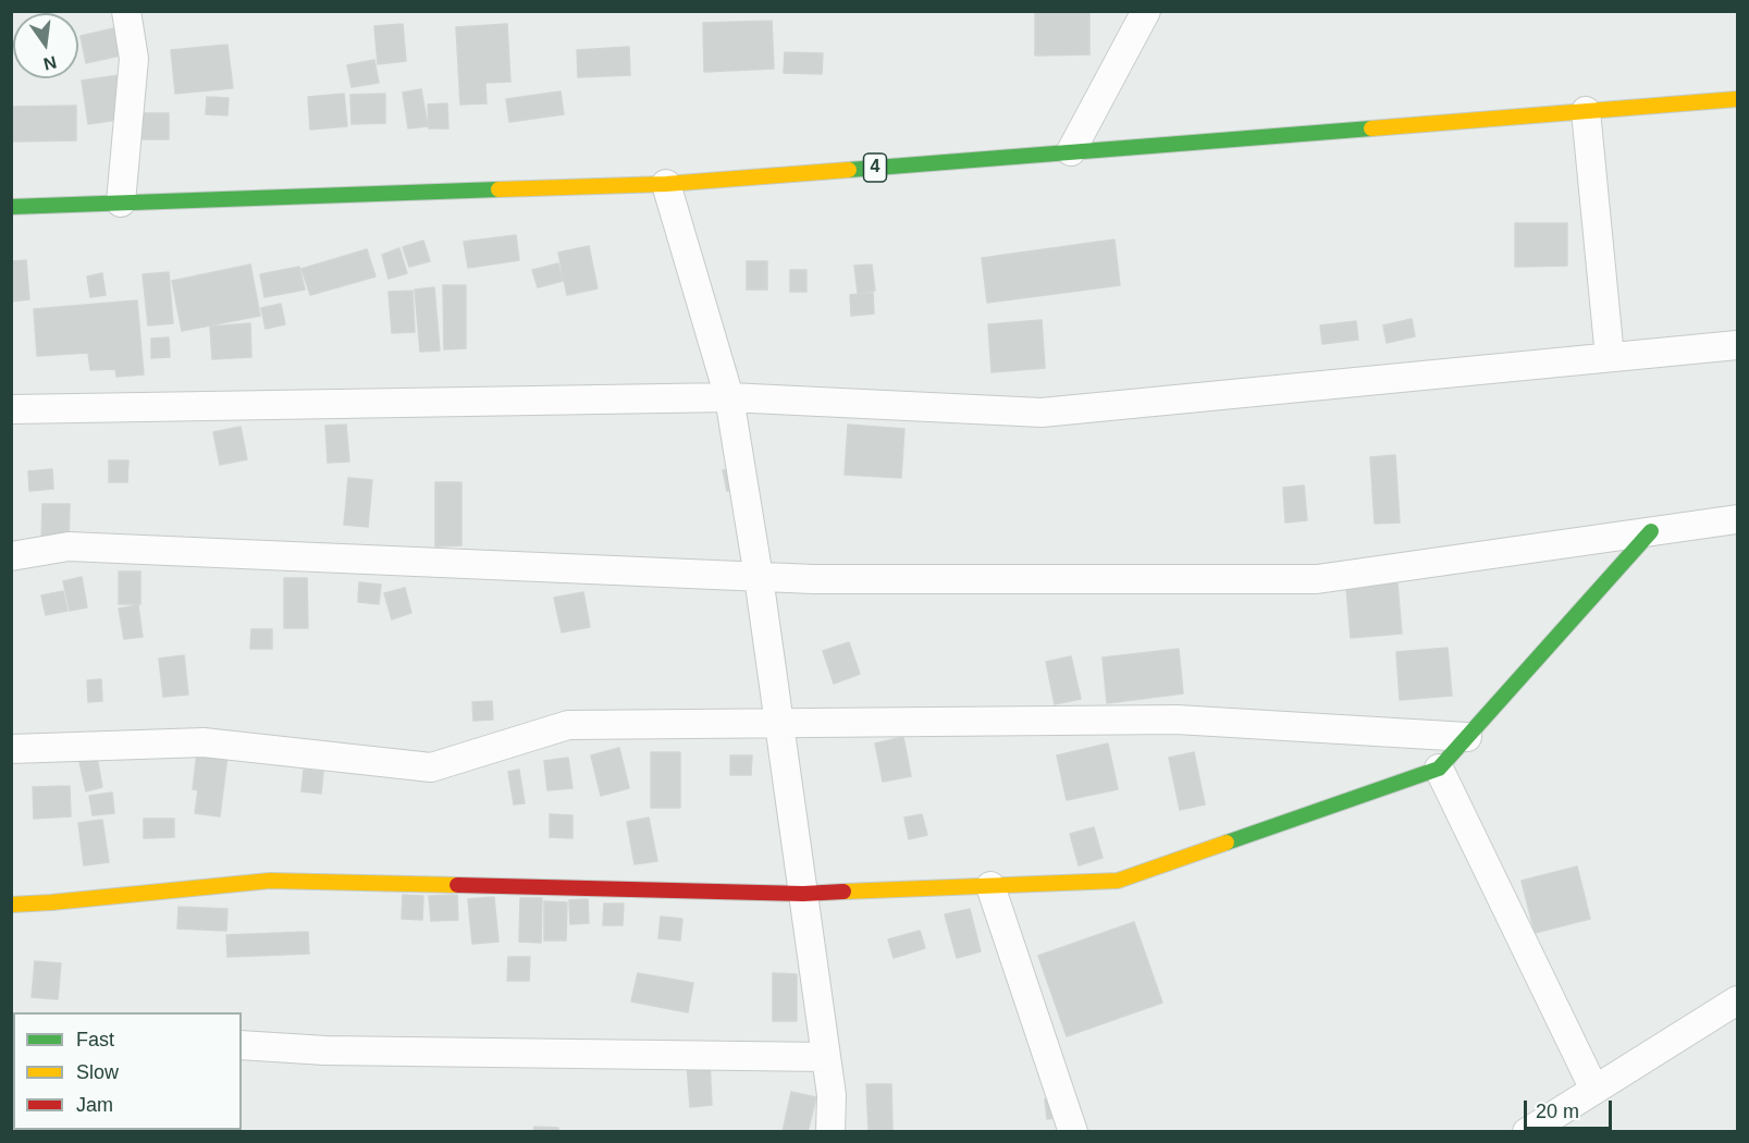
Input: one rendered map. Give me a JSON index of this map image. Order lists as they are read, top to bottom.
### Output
{
  "streets": {
    "main road": ["4"]
  },
  "legend": ["Fast", "Slow", "Jam"],
  "scale_bar": "20 m",
  "north": "bottom"
}
